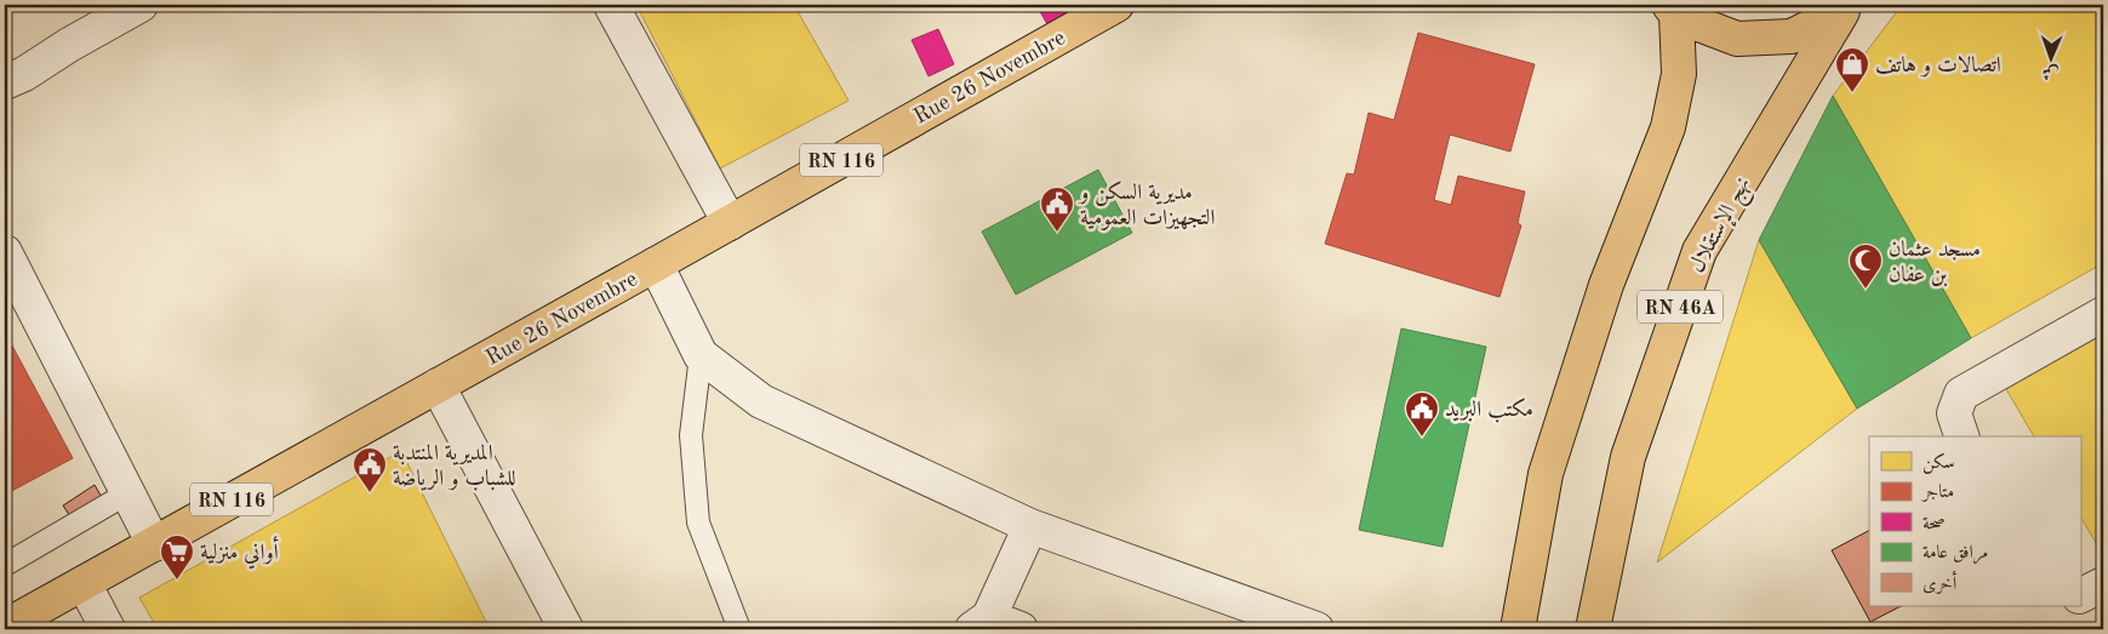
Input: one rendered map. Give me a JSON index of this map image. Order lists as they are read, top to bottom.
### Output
{
  "streets": {
    "main road": [
      "Rue 26 Novembre",
      "RN 116",
      "نهج الإستقلال",
      "RN 46A"
    ]
  },
  "places": {
    "shop": ["اتصالات و هاتف"],
    "public building": ["مديرية السكن و التجهيزات العمومية", "مكتب البريد", "المديرية المنتدبة للشباب و الرياضة"],
    "mosque": ["مسجد عثمان بن عفان"],
    "supermarket": ["أواني منزلية"]
  },
  "legend": [
    "سكن",
    "متاجر",
    "صحة",
    "مرافق عامة",
    "أخرى"
  ],
  "north": "bottom"
}
